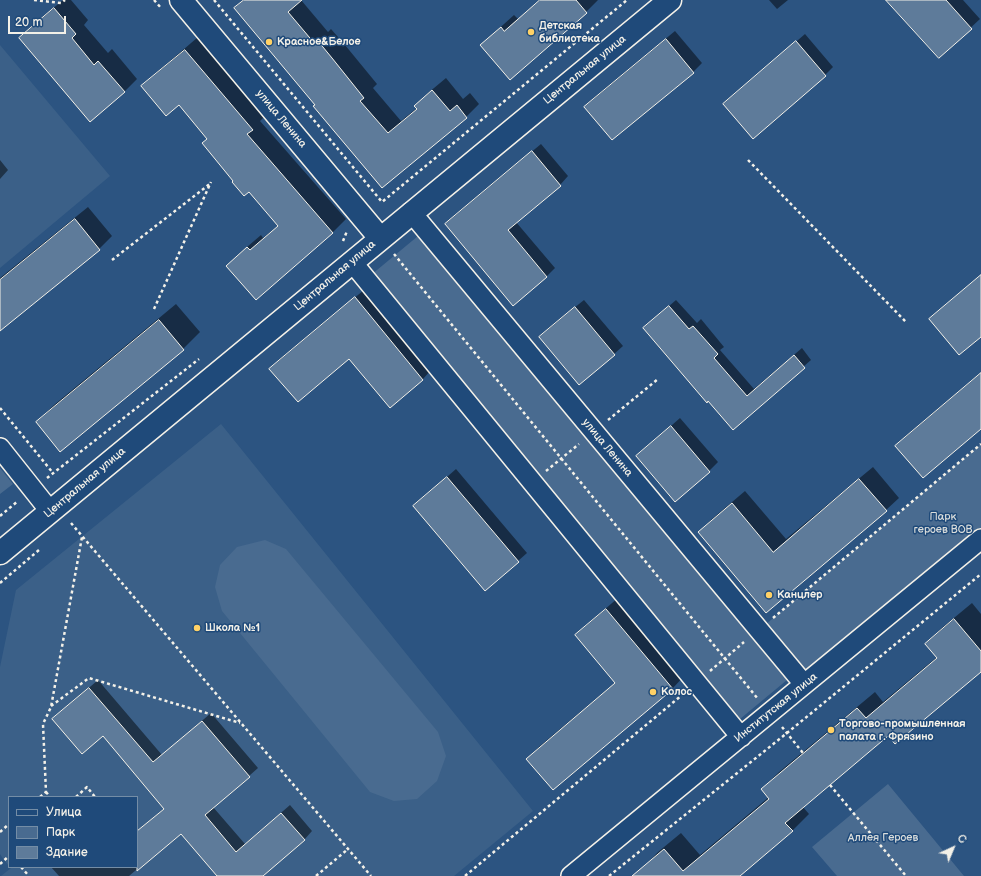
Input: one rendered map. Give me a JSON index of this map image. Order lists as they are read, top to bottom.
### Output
{
  "streets": {
    "street": ["Центральная улица", "улица Ленина", "Институтская улица"]
  },
  "crossings": [
    ["Центральная улица", "улица Ленина"],
    ["улица Ленина", "Институтская улица"]
  ],
  "parks": ["Парк героев ВОВ", "Аллея Героев"],
  "places": [
    "Детская библиотека",
    "Красное&Белое",
    "Канцлер",
    "Школа №1",
    "Колос",
    "Торгово-промышленная палата г. Фрязино"
  ],
  "legend": ["Улица", "Парк", "Здание"],
  "scale_bar": "20 m",
  "north": "top right"
}
